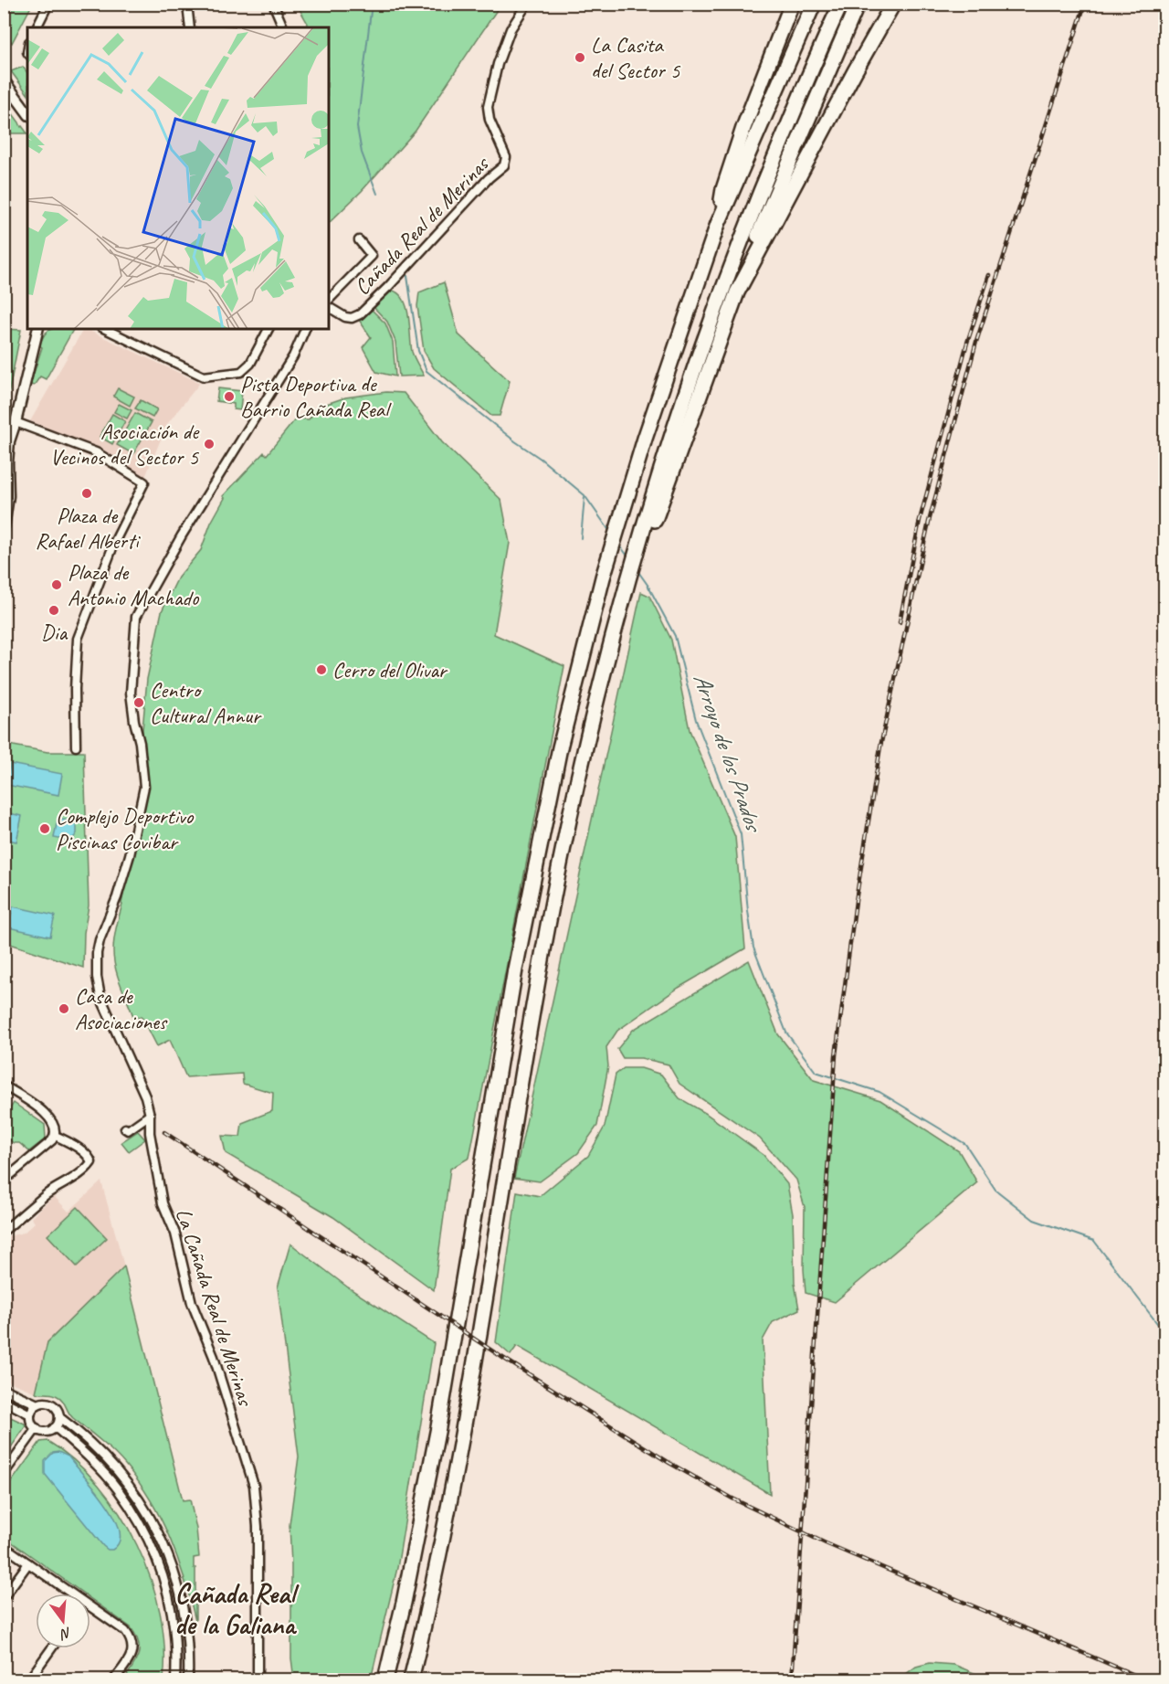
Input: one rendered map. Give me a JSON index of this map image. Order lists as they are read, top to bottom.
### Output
{
  "streets": {
    "street": ["Cañada Real de Merinas", "La Cañada Real de Merinas"]
  },
  "districts": ["Cañada Real de la Galiana"],
  "water": ["Arroyo de los Prados"],
  "places": [
    "La Casita del Sector 5",
    "Pista Deportiva de Barrio Cañada Real",
    "Asociación de Vecinos del Sector 5",
    "Plaza de Rafael Alberti",
    "Plaza de Antonio Machado",
    "Dia",
    "Cerro del Olivar",
    "Centro Cultural Annur",
    "Complejo Deportivo Piscinas Covibar",
    "Casa de Asociaciones"
  ],
  "north": "bottom"
}
